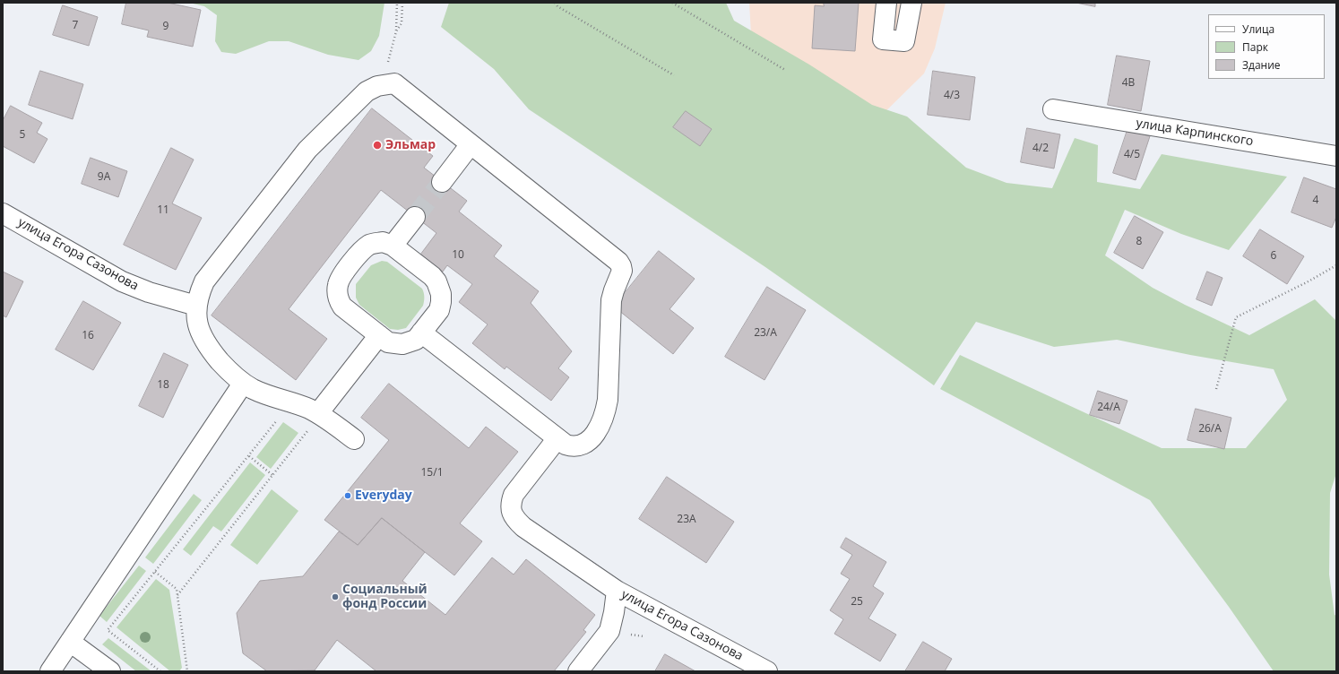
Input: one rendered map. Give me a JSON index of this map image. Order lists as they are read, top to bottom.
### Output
{
  "streets": {
    "street": ["улица Карпинского", "улица Егора Сазонова"]
  },
  "places": ["Эльмар", "Everyday", "Социальный фонд России"],
  "house_numbers": [
    "7",
    "9",
    "4В",
    "4/3",
    "5",
    "4/2",
    "4/5",
    "9А",
    "4",
    "11",
    "8",
    "10",
    "6",
    "23/А",
    "16",
    "18",
    "24/А",
    "26/А",
    "15/1",
    "23А",
    "25"
  ],
  "legend": ["Улица", "Парк", "Здание"]
}
